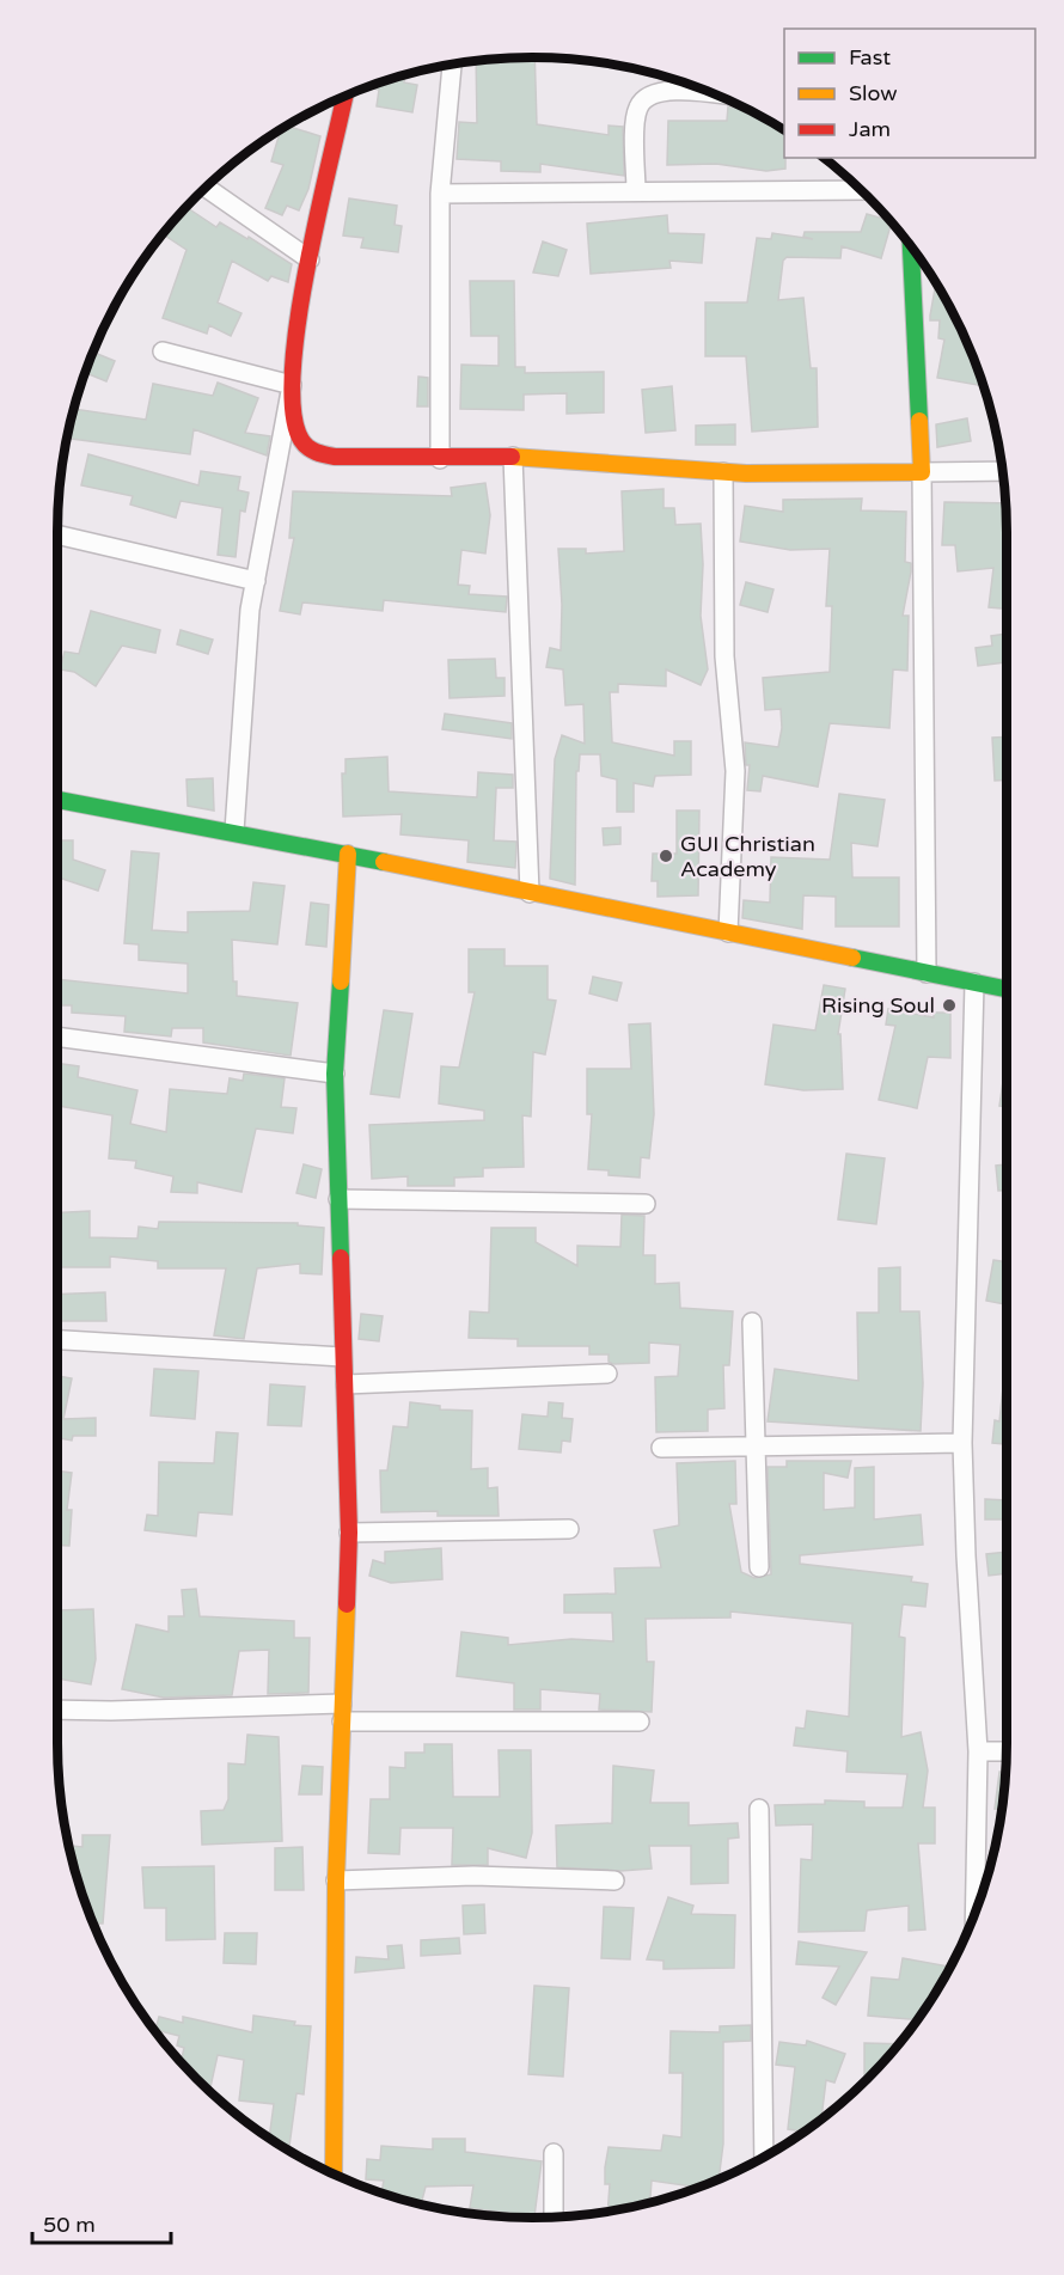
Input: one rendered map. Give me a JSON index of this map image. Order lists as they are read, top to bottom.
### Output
{
  "places": ["GUI Christian Academy", "Rising Soul"],
  "legend": ["Fast", "Slow", "Jam"],
  "scale_bar": "50 m"
}
